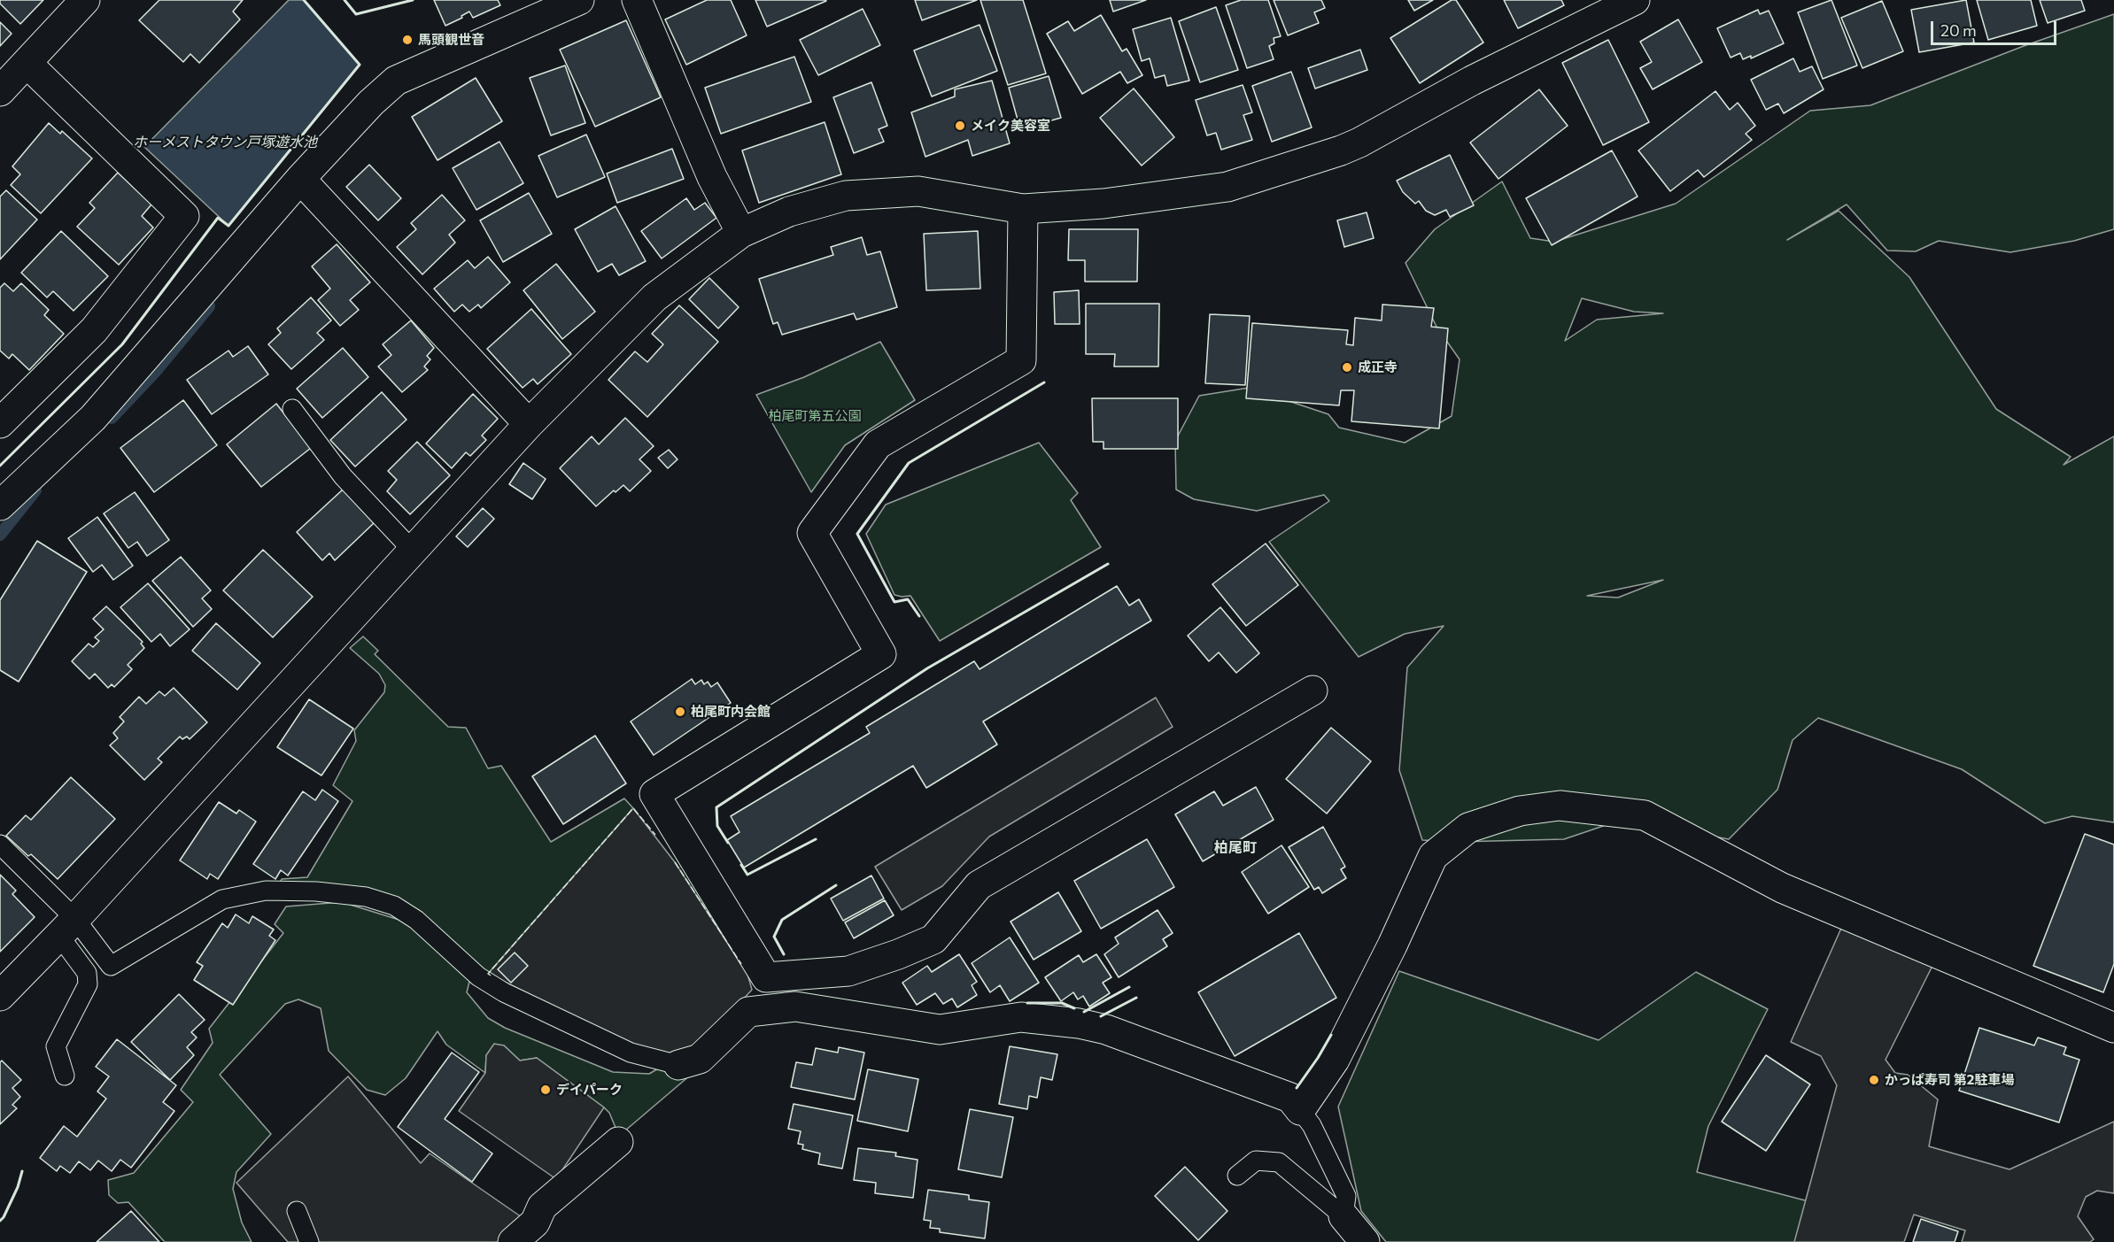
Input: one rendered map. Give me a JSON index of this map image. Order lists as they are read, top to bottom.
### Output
{
  "districts": ["柏尾町"],
  "water": ["ホーメストタウン戸塚遊水池"],
  "parks": ["柏尾町第五公園"],
  "places": [
    "馬頭観世音",
    "メイク美容室",
    "成正寺",
    "柏尾町内会館",
    "かっぱ寿司 第2駐車場",
    "デイパーク"
  ],
  "scale_bar": "20 m"
}
